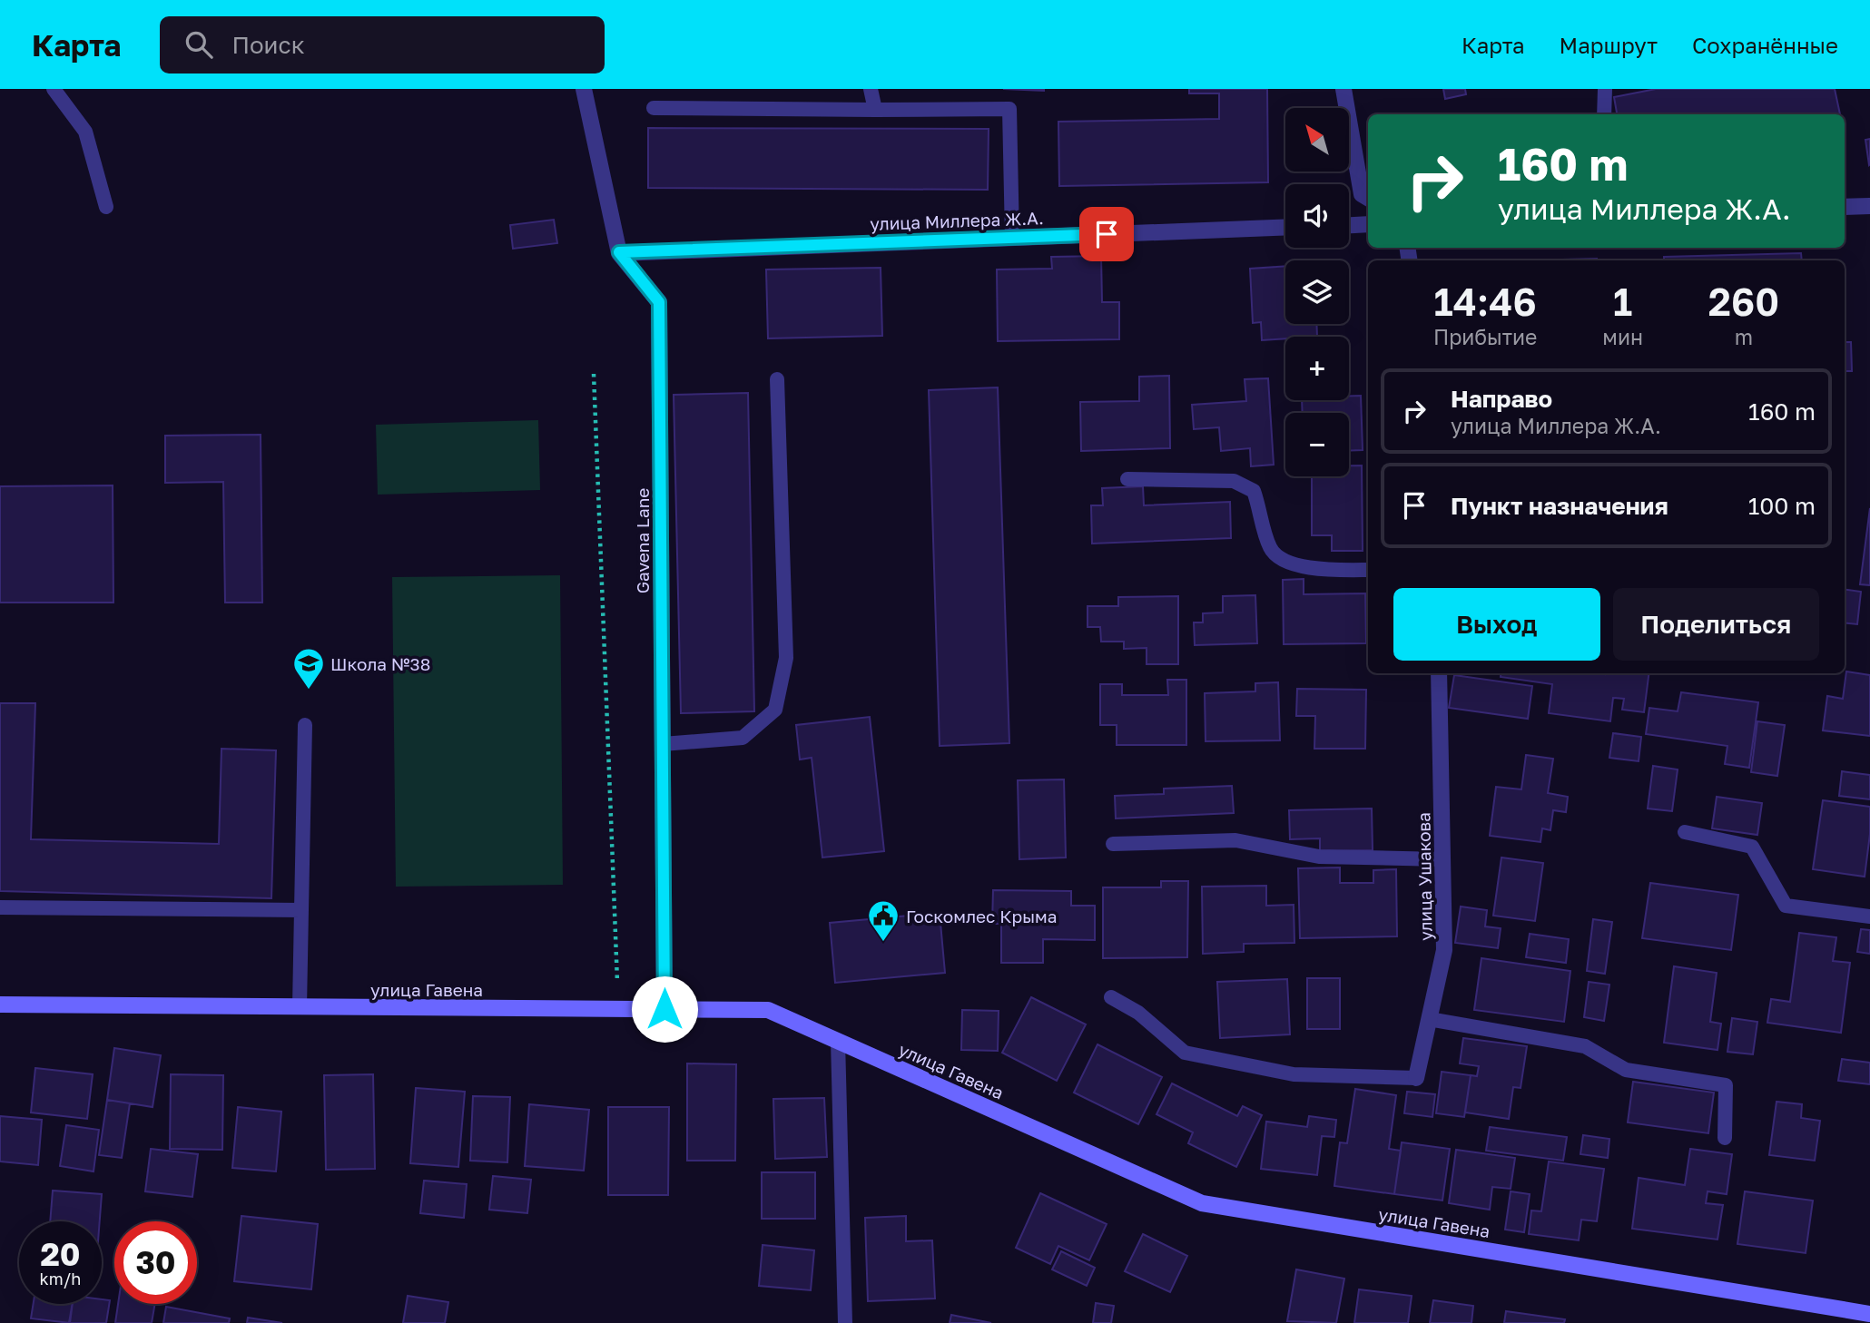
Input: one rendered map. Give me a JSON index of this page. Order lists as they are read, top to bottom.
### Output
{
  "streets": {
    "street": [
      "улица Миллера Ж.А.",
      "Gavena Lane",
      "улица Ушакова",
      "улица Гавена"
    ]
  },
  "crossings": [
    ["улица Миллера Ж.А.", "Gavena Lane"],
    ["Gavena Lane", "улица Гавена"]
  ],
  "places": {
    "school or university": ["Школа №38"],
    "public building": ["Госкомлес Крыма"]
  },
  "north": "top left",
  "page": {
    "header": "Карта",
    "search": "Поиск",
    "nav": ["Карта", "Маршрут", "Сохранённые"],
    "map_buttons": ["+", "−"],
    "turn": ["160 m", "улица Миллера Ж.А."],
    "eta": [
      "14:46",
      "Прибытие",
      "1",
      "мин",
      "260",
      "m"
    ],
    "list": [
      {
        "name": "Направо",
        "note": "улица Миллера Ж.А.",
        "value": "160 m"
      },
      {
        "name": "Пункт назначения",
        "value": "100 m"
      }
    ],
    "buttons": ["Выход", "Поделиться"],
    "speed": "20 km/h",
    "limit": "30"
  }
}
